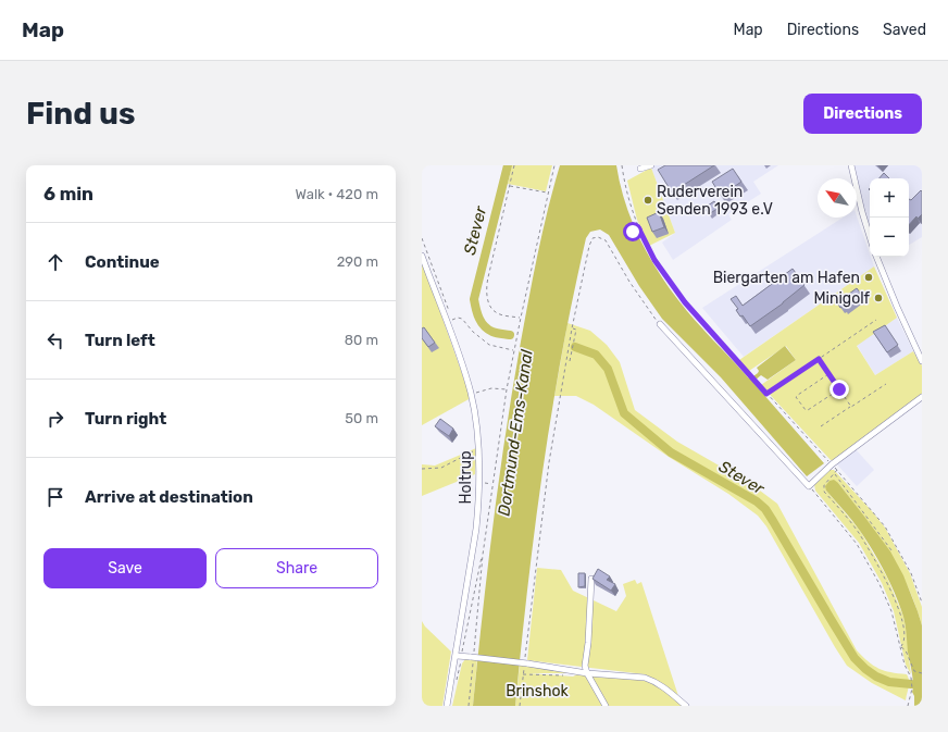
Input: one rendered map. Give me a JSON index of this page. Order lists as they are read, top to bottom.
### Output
{
  "streets": {
    "street": ["Holtrup"]
  },
  "water": ["Stever", "Dortmund-Ems-Kanal"],
  "parks": ["Brinshok"],
  "places": ["Ruderverein Senden 1993 e.V", "Biergarten am Hafen", "Minigolf"],
  "north": "top left",
  "page": {
    "header": "Map",
    "nav": ["Map", "Directions", "Saved"],
    "buttons": [
      "Directions",
      ["Save", "Share"]
    ],
    "title": "Find us",
    "heading": ["6 min", "Walk · 420 m"],
    "map_buttons": ["+", "−"],
    "list": [
      ["Continue", "290 m"],
      ["Turn left", "80 m"],
      ["Turn right", "50 m"],
      "Arrive at destination"
    ]
  }
}
